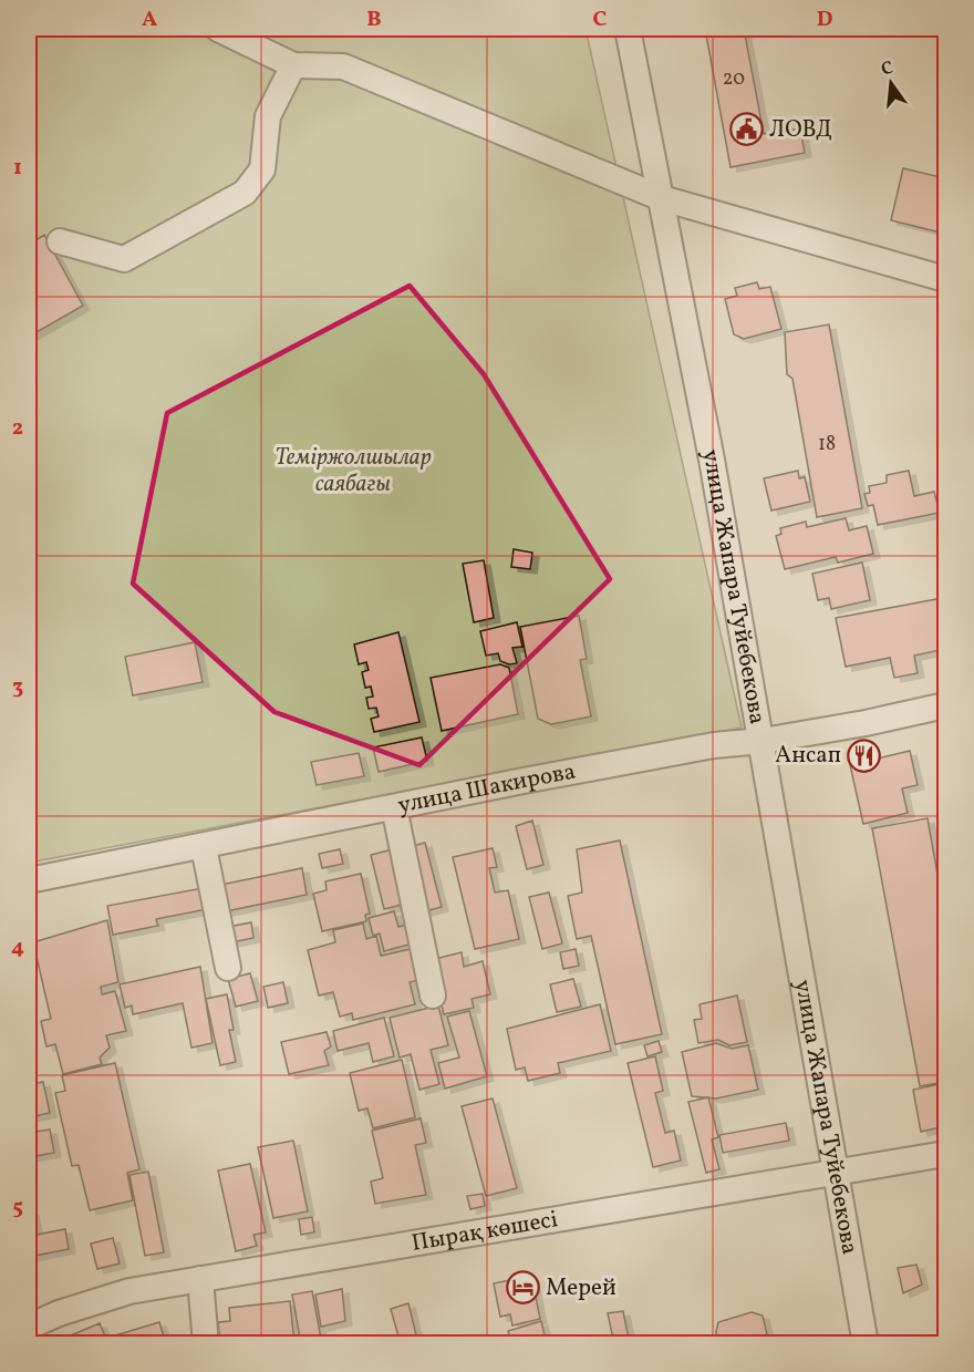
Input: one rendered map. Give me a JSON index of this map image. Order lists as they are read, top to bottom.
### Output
{
  "streets": {
    "street": ["улица Жапара Туйебекова", "улица Шакирова", "Пырақ көшесі"]
  },
  "crossings": [
    ["улица Жапара Туйебекова", "улица Шакирова"],
    ["улица Жапара Туйебекова", "Пырақ көшесі"]
  ],
  "parks": ["Теміржолшылар саябағы"],
  "places": {
    "public building": ["ЛОВД"],
    "restaurant": ["Ансап"],
    "hotel": ["Мерей"]
  },
  "house_numbers": ["20", "18"],
  "north": "top",
  "grid": {
    "columns": [
      "A",
      "B",
      "C",
      "D"
    ],
    "rows": [
      "1",
      "2",
      "3",
      "4",
      "5"
    ]
  }
}
